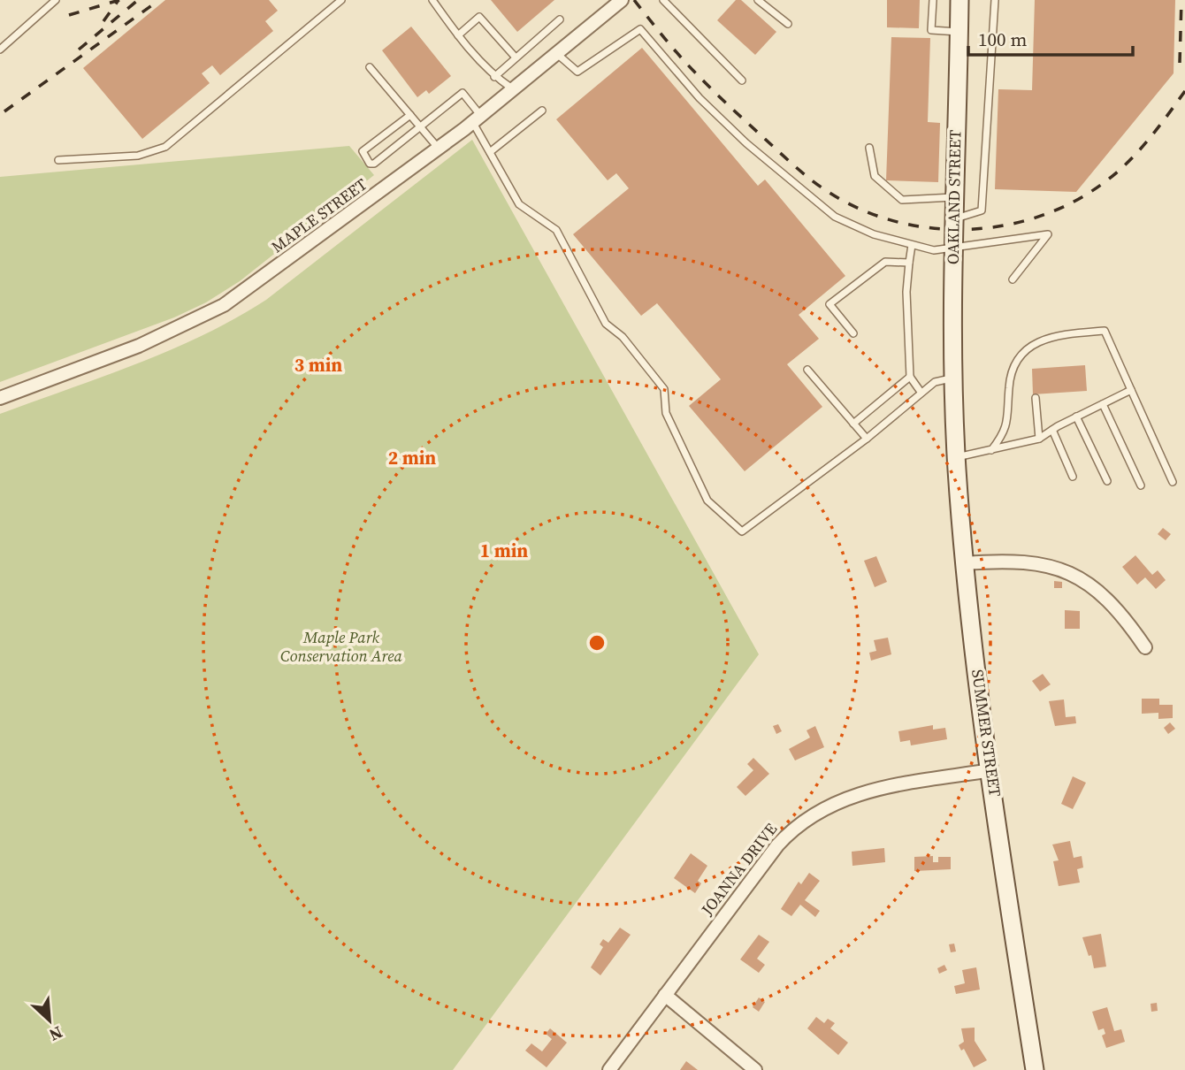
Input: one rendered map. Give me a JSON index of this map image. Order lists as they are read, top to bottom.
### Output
{
  "streets": {
    "main road": ["OAKLAND STREET", "SUMMER STREET"],
    "street": ["MAPLE STREET", "JOANNA DRIVE"]
  },
  "crossings": [
    ["OAKLAND STREET", "SUMMER STREET"],
    ["SUMMER STREET", "JOANNA DRIVE"]
  ],
  "parks": ["Maple Park Conservation Area"],
  "scale_bar": "100 m",
  "north": "bottom right",
  "rings": ["3 min", "2 min", "1 min"]
}
